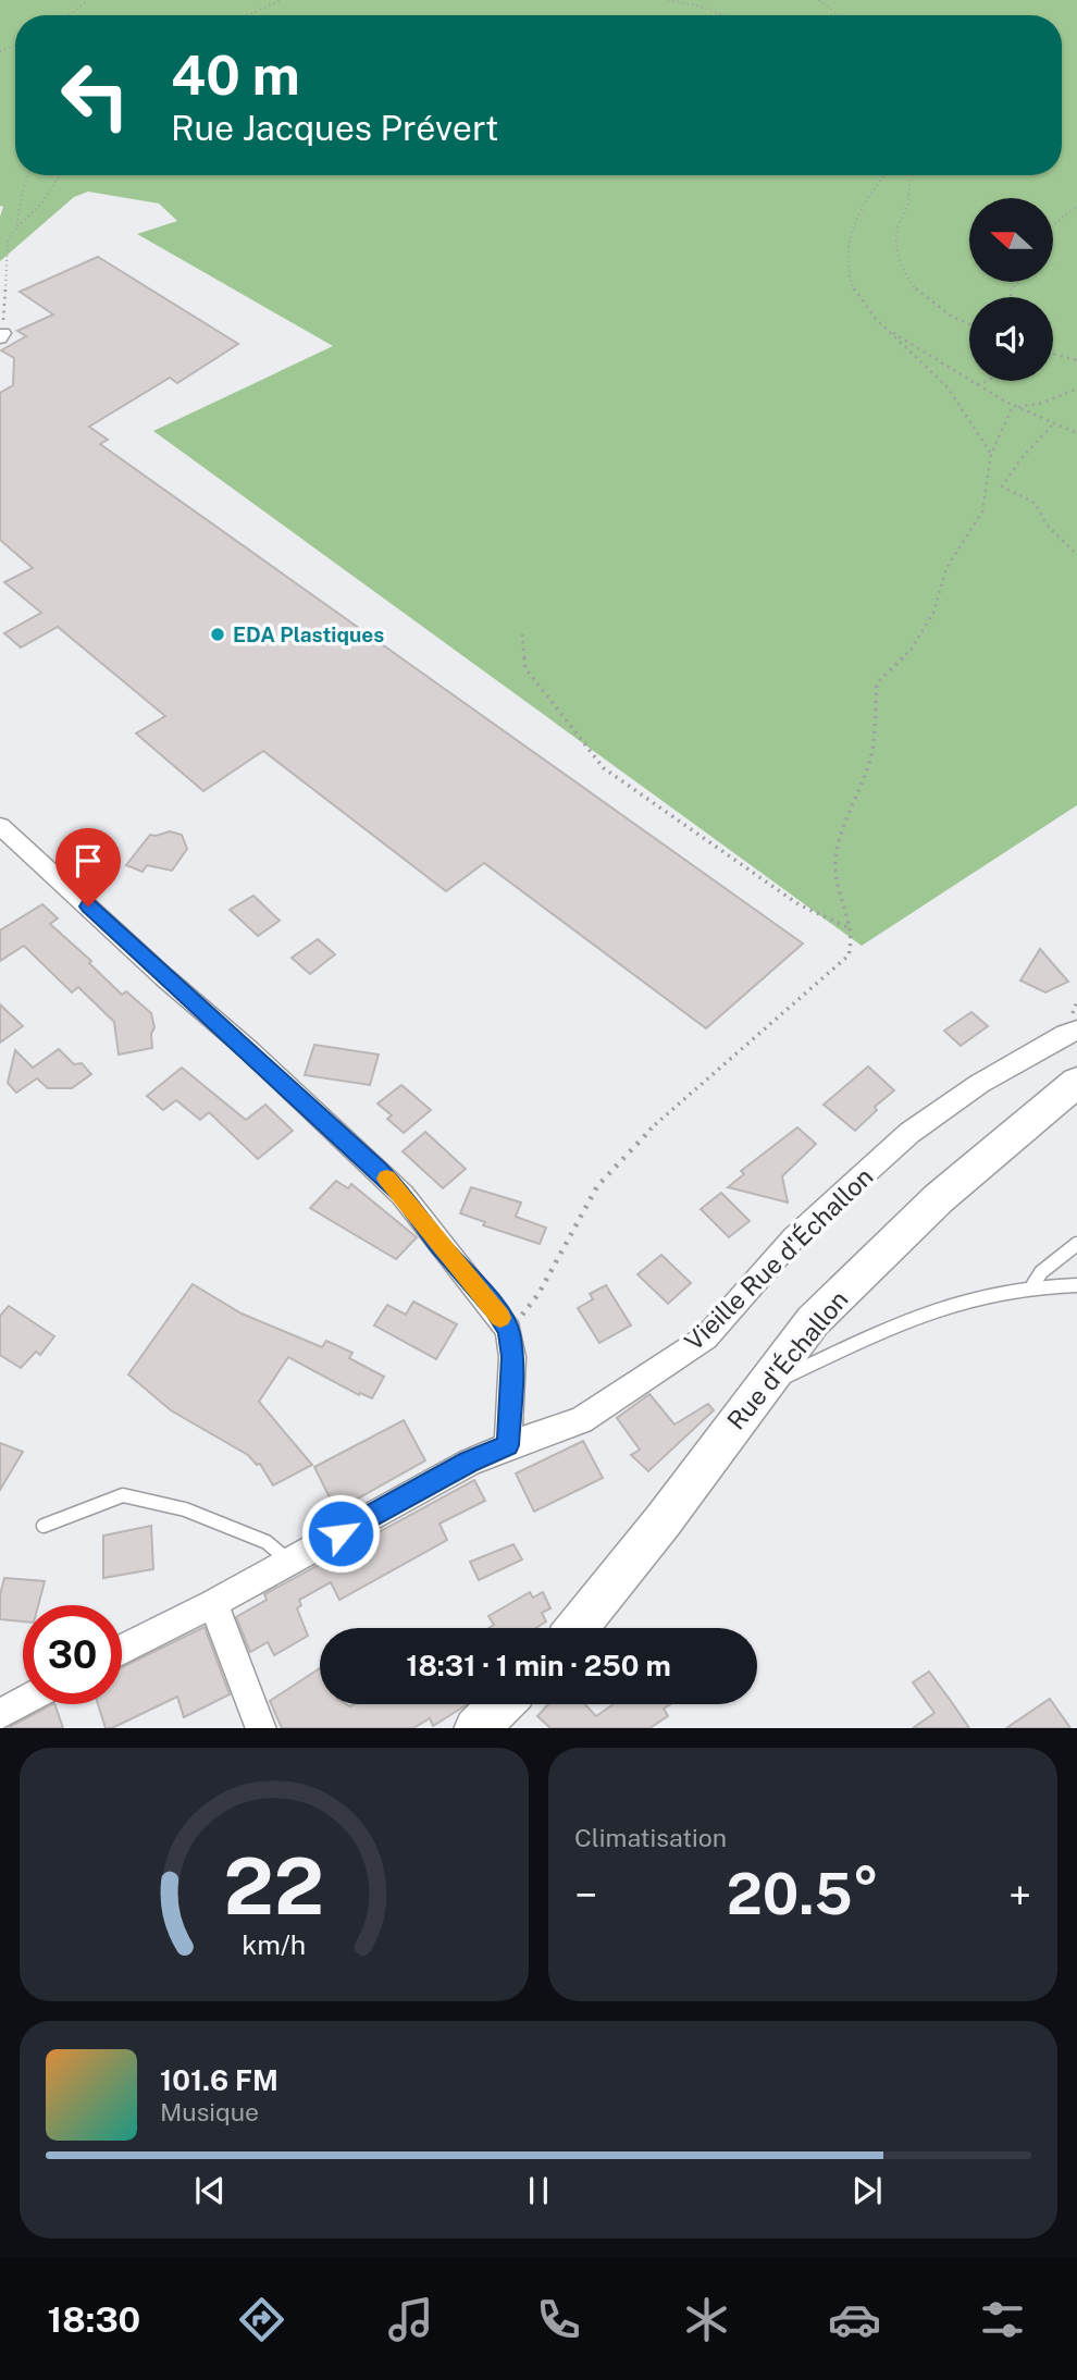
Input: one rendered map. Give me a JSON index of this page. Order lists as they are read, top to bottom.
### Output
{
  "streets": {
    "main road": ["Rue d'Échallon"],
    "street": ["Vieille Rue d'Échallon"]
  },
  "places": ["EDA Plastiques"],
  "north": "left",
  "page": {
    "turn": ["40 m", "Rue Jacques Prévert"],
    "limit": "30",
    "trip": "18:31 · 1 min · 250 m",
    "tile": "Climatisation",
    "heat": ["−", "20.5°", "+"],
    "song": ["101.6 FM", "Musique"],
    "tabs": "18:30",
    "gauge": ["22", "km/h"]
  }
}
